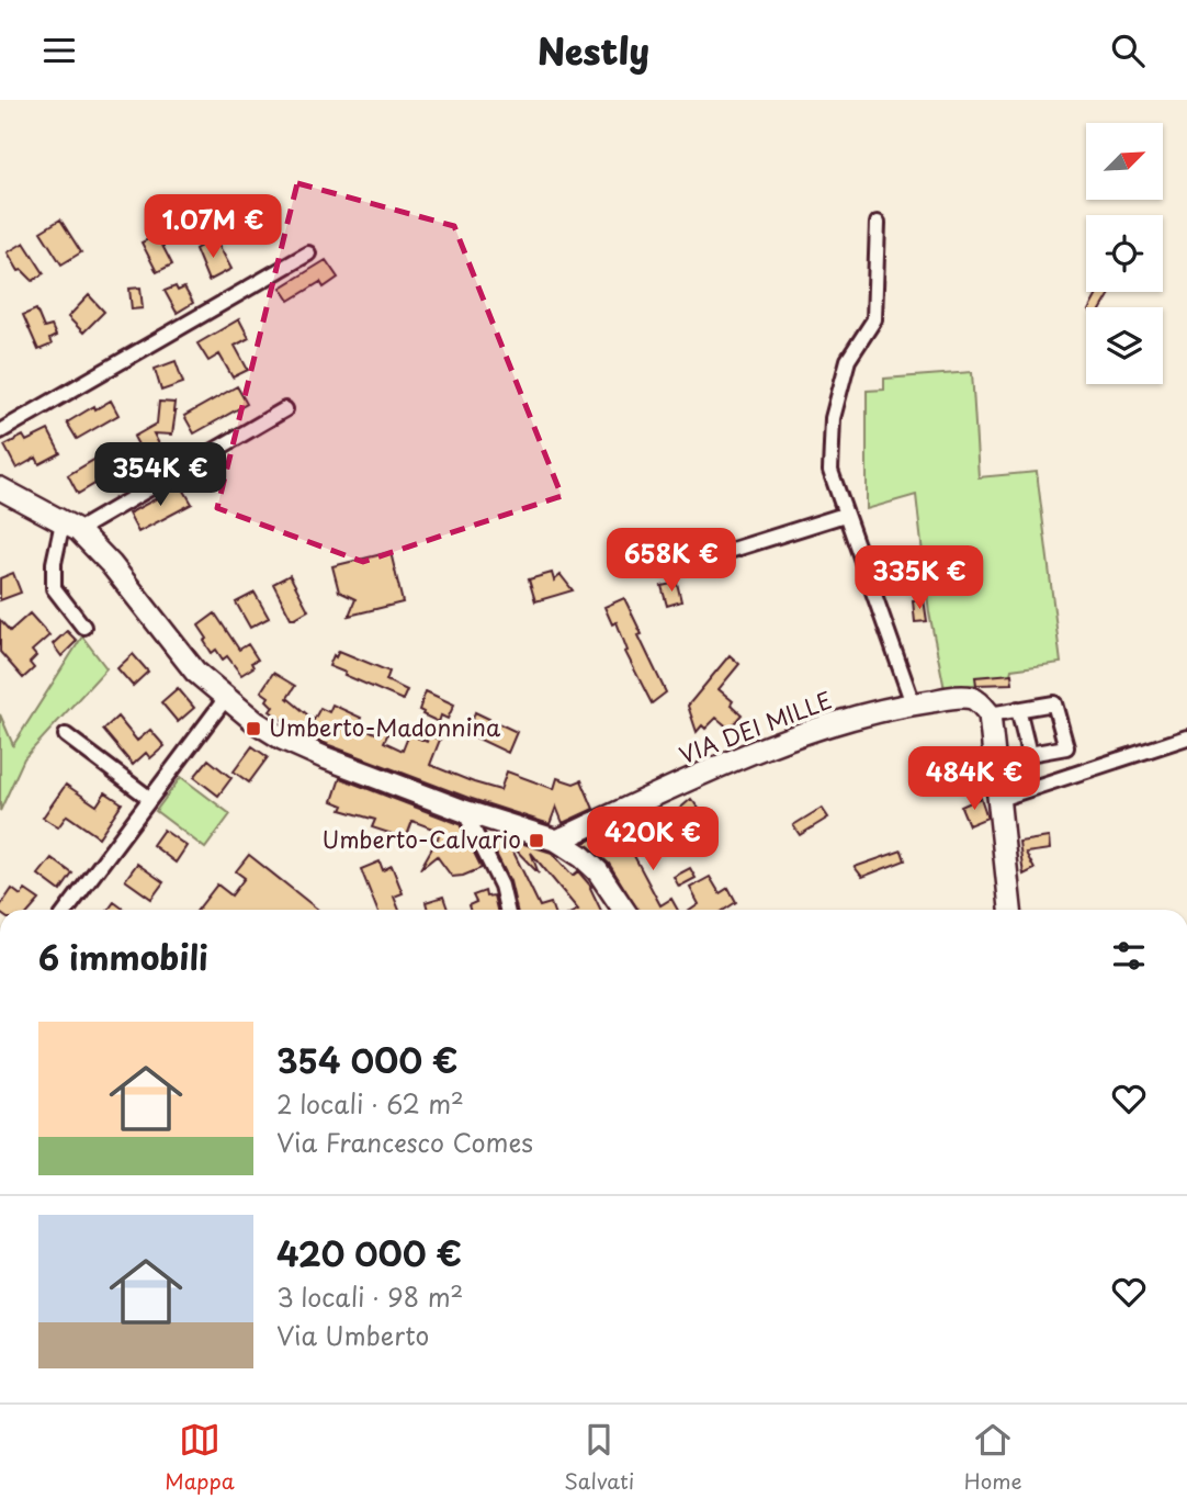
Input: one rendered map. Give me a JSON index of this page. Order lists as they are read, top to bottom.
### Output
{
  "streets": {
    "main road": ["VIA DEI MILLE"]
  },
  "places": {
    "transit": ["Umberto-Madonnina", "Umberto-Calvario"]
  },
  "north": "top right",
  "page": {
    "header": "Nestly",
    "price": [
      "1.07M €",
      "354K €",
      "658K €",
      "335K €",
      "484K €",
      "420K €"
    ],
    "heading": "6 immobili",
    "list": [
      {
        "name": "354 000 €",
        "note": "2 locali · 62 m² · Via Francesco Comes"
      },
      {
        "name": "420 000 €",
        "note": "3 locali · 98 m² · Via Umberto"
      }
    ],
    "tabs": ["Mappa", "Salvati", "Home"]
  }
}
